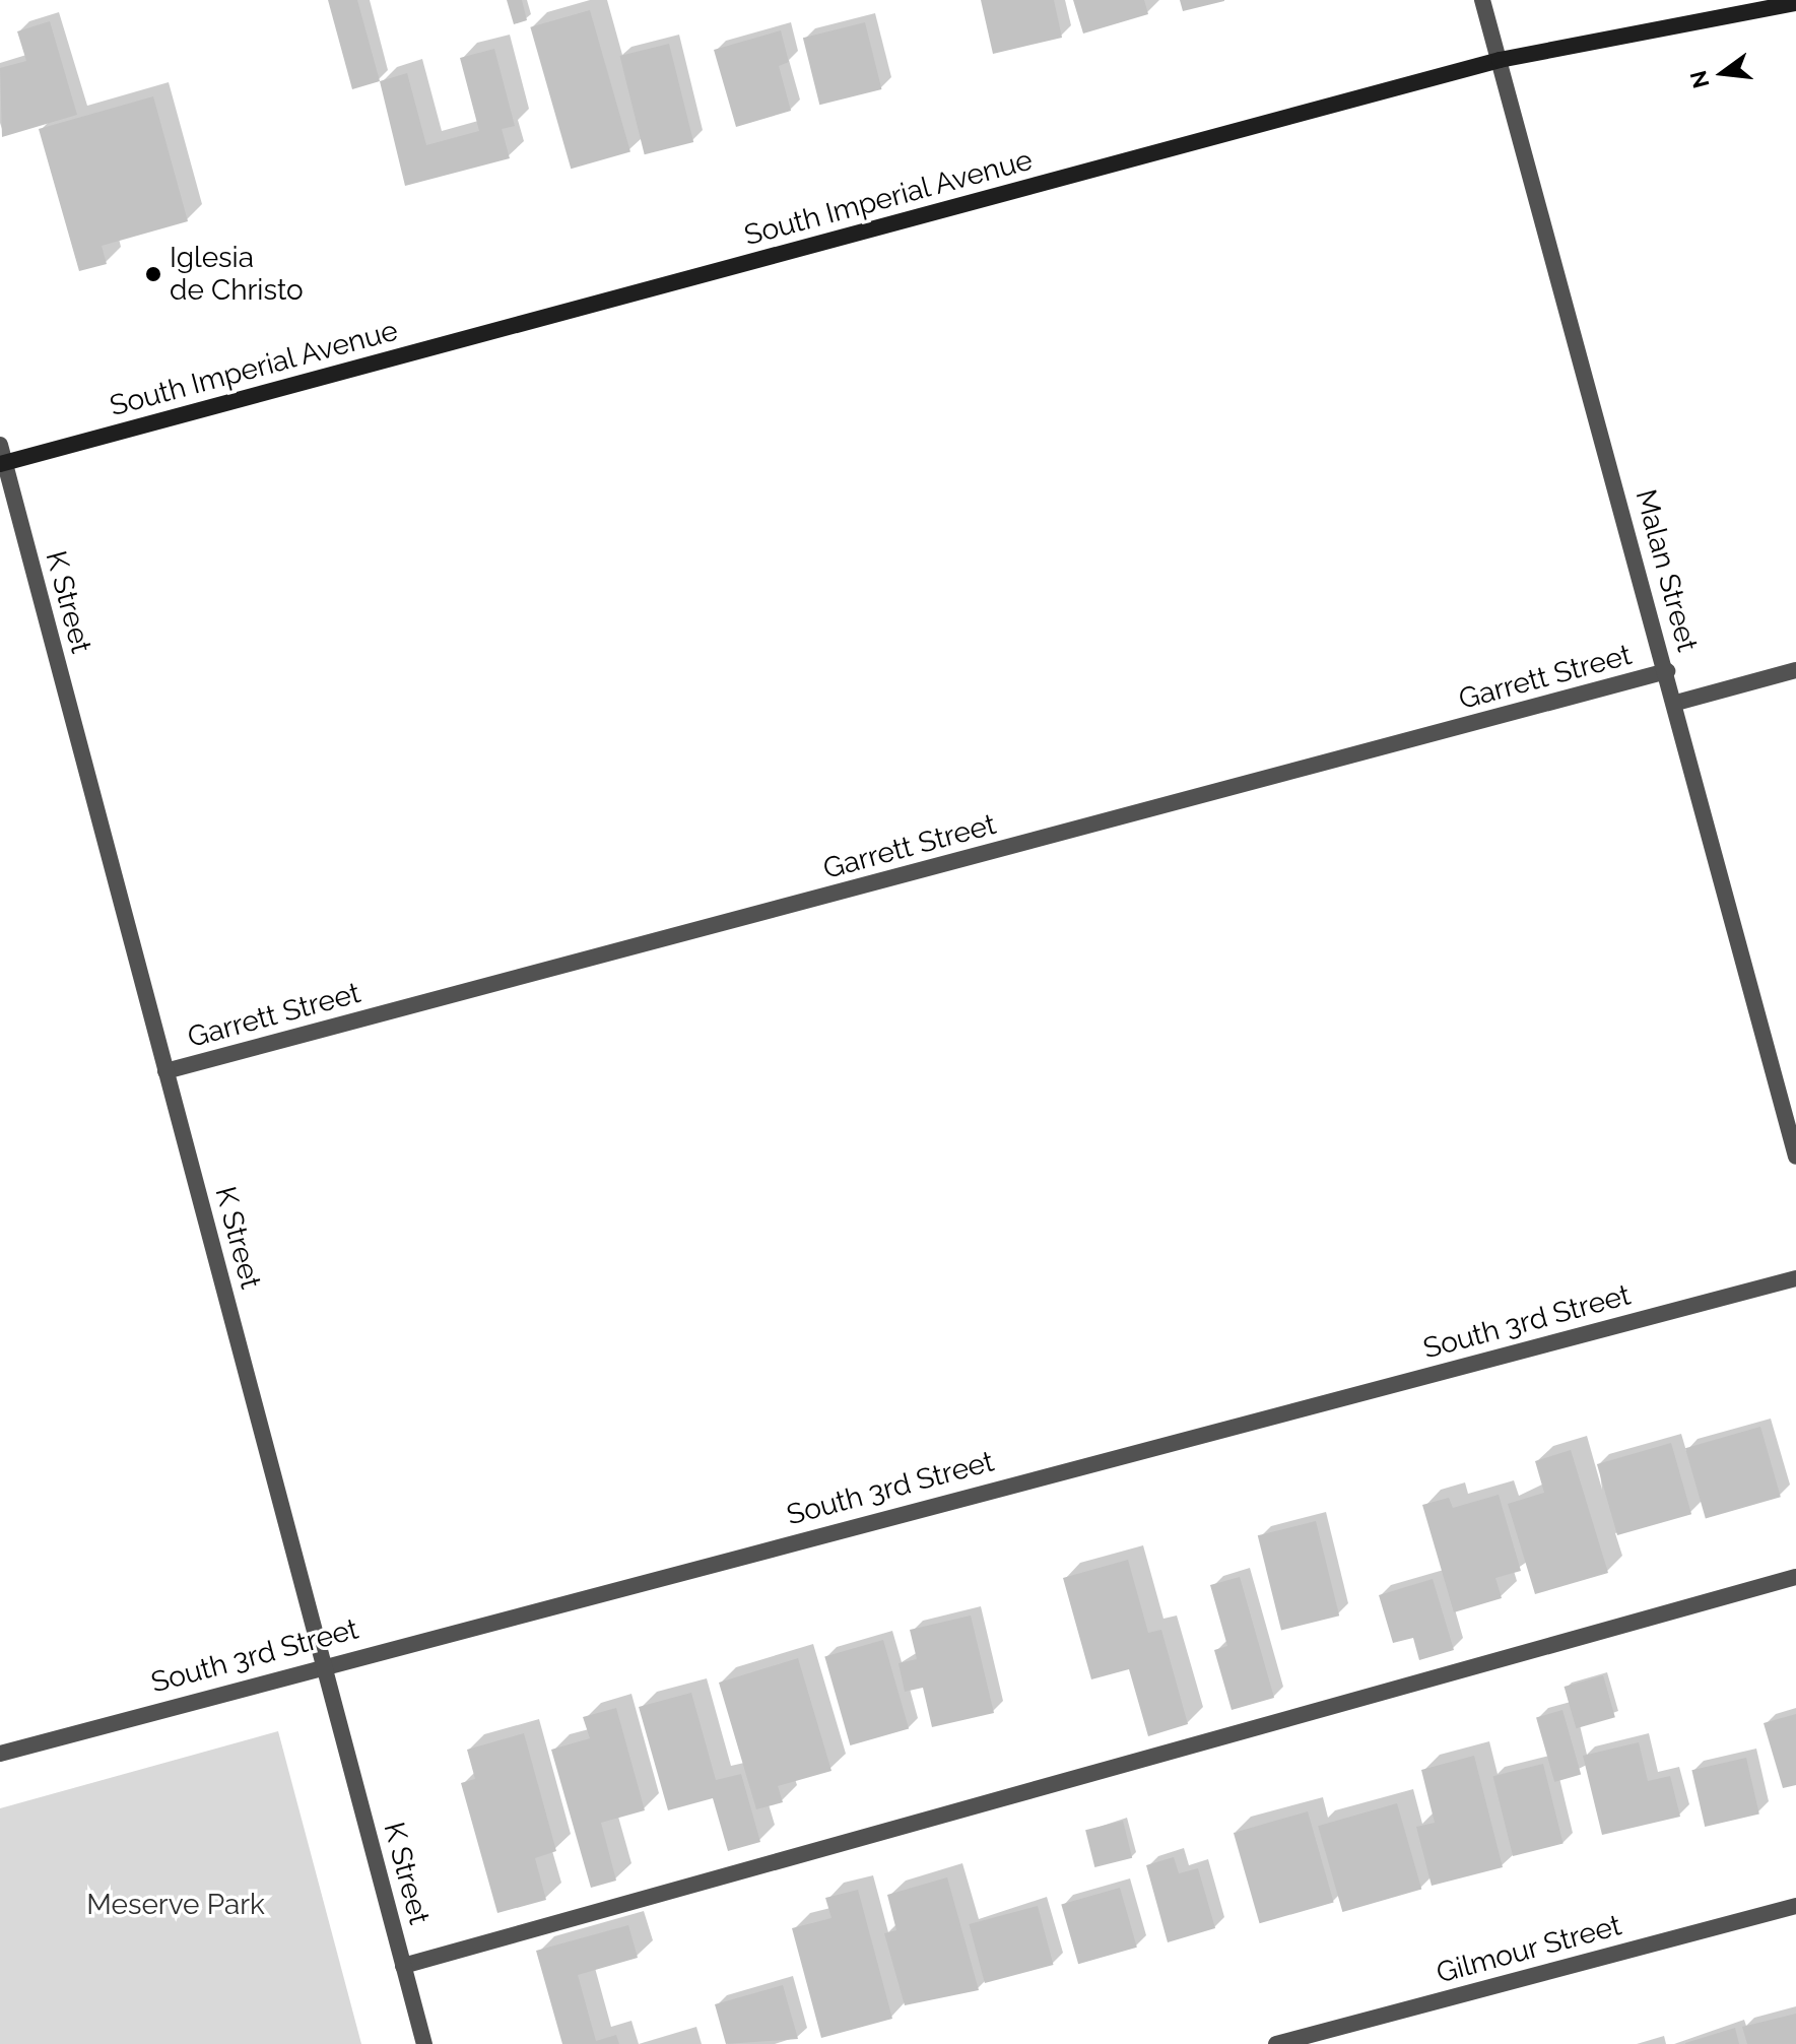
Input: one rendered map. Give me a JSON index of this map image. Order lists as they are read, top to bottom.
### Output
{
  "streets": {
    "main road": ["South Imperial Avenue"],
    "street": [
      "Malan Street",
      "K Street",
      "Garrett Street",
      "South 3rd Street",
      "Gilmour Street"
    ]
  },
  "crossings": [
    ["South Imperial Avenue", "Malan Street"],
    ["South Imperial Avenue", "K Street"],
    ["Malan Street", "Garrett Street"],
    ["K Street", "Garrett Street"],
    ["K Street", "South 3rd Street"]
  ],
  "parks": ["Meserve Park"],
  "places": ["Iglesia de Christo"],
  "north": "left"
}
